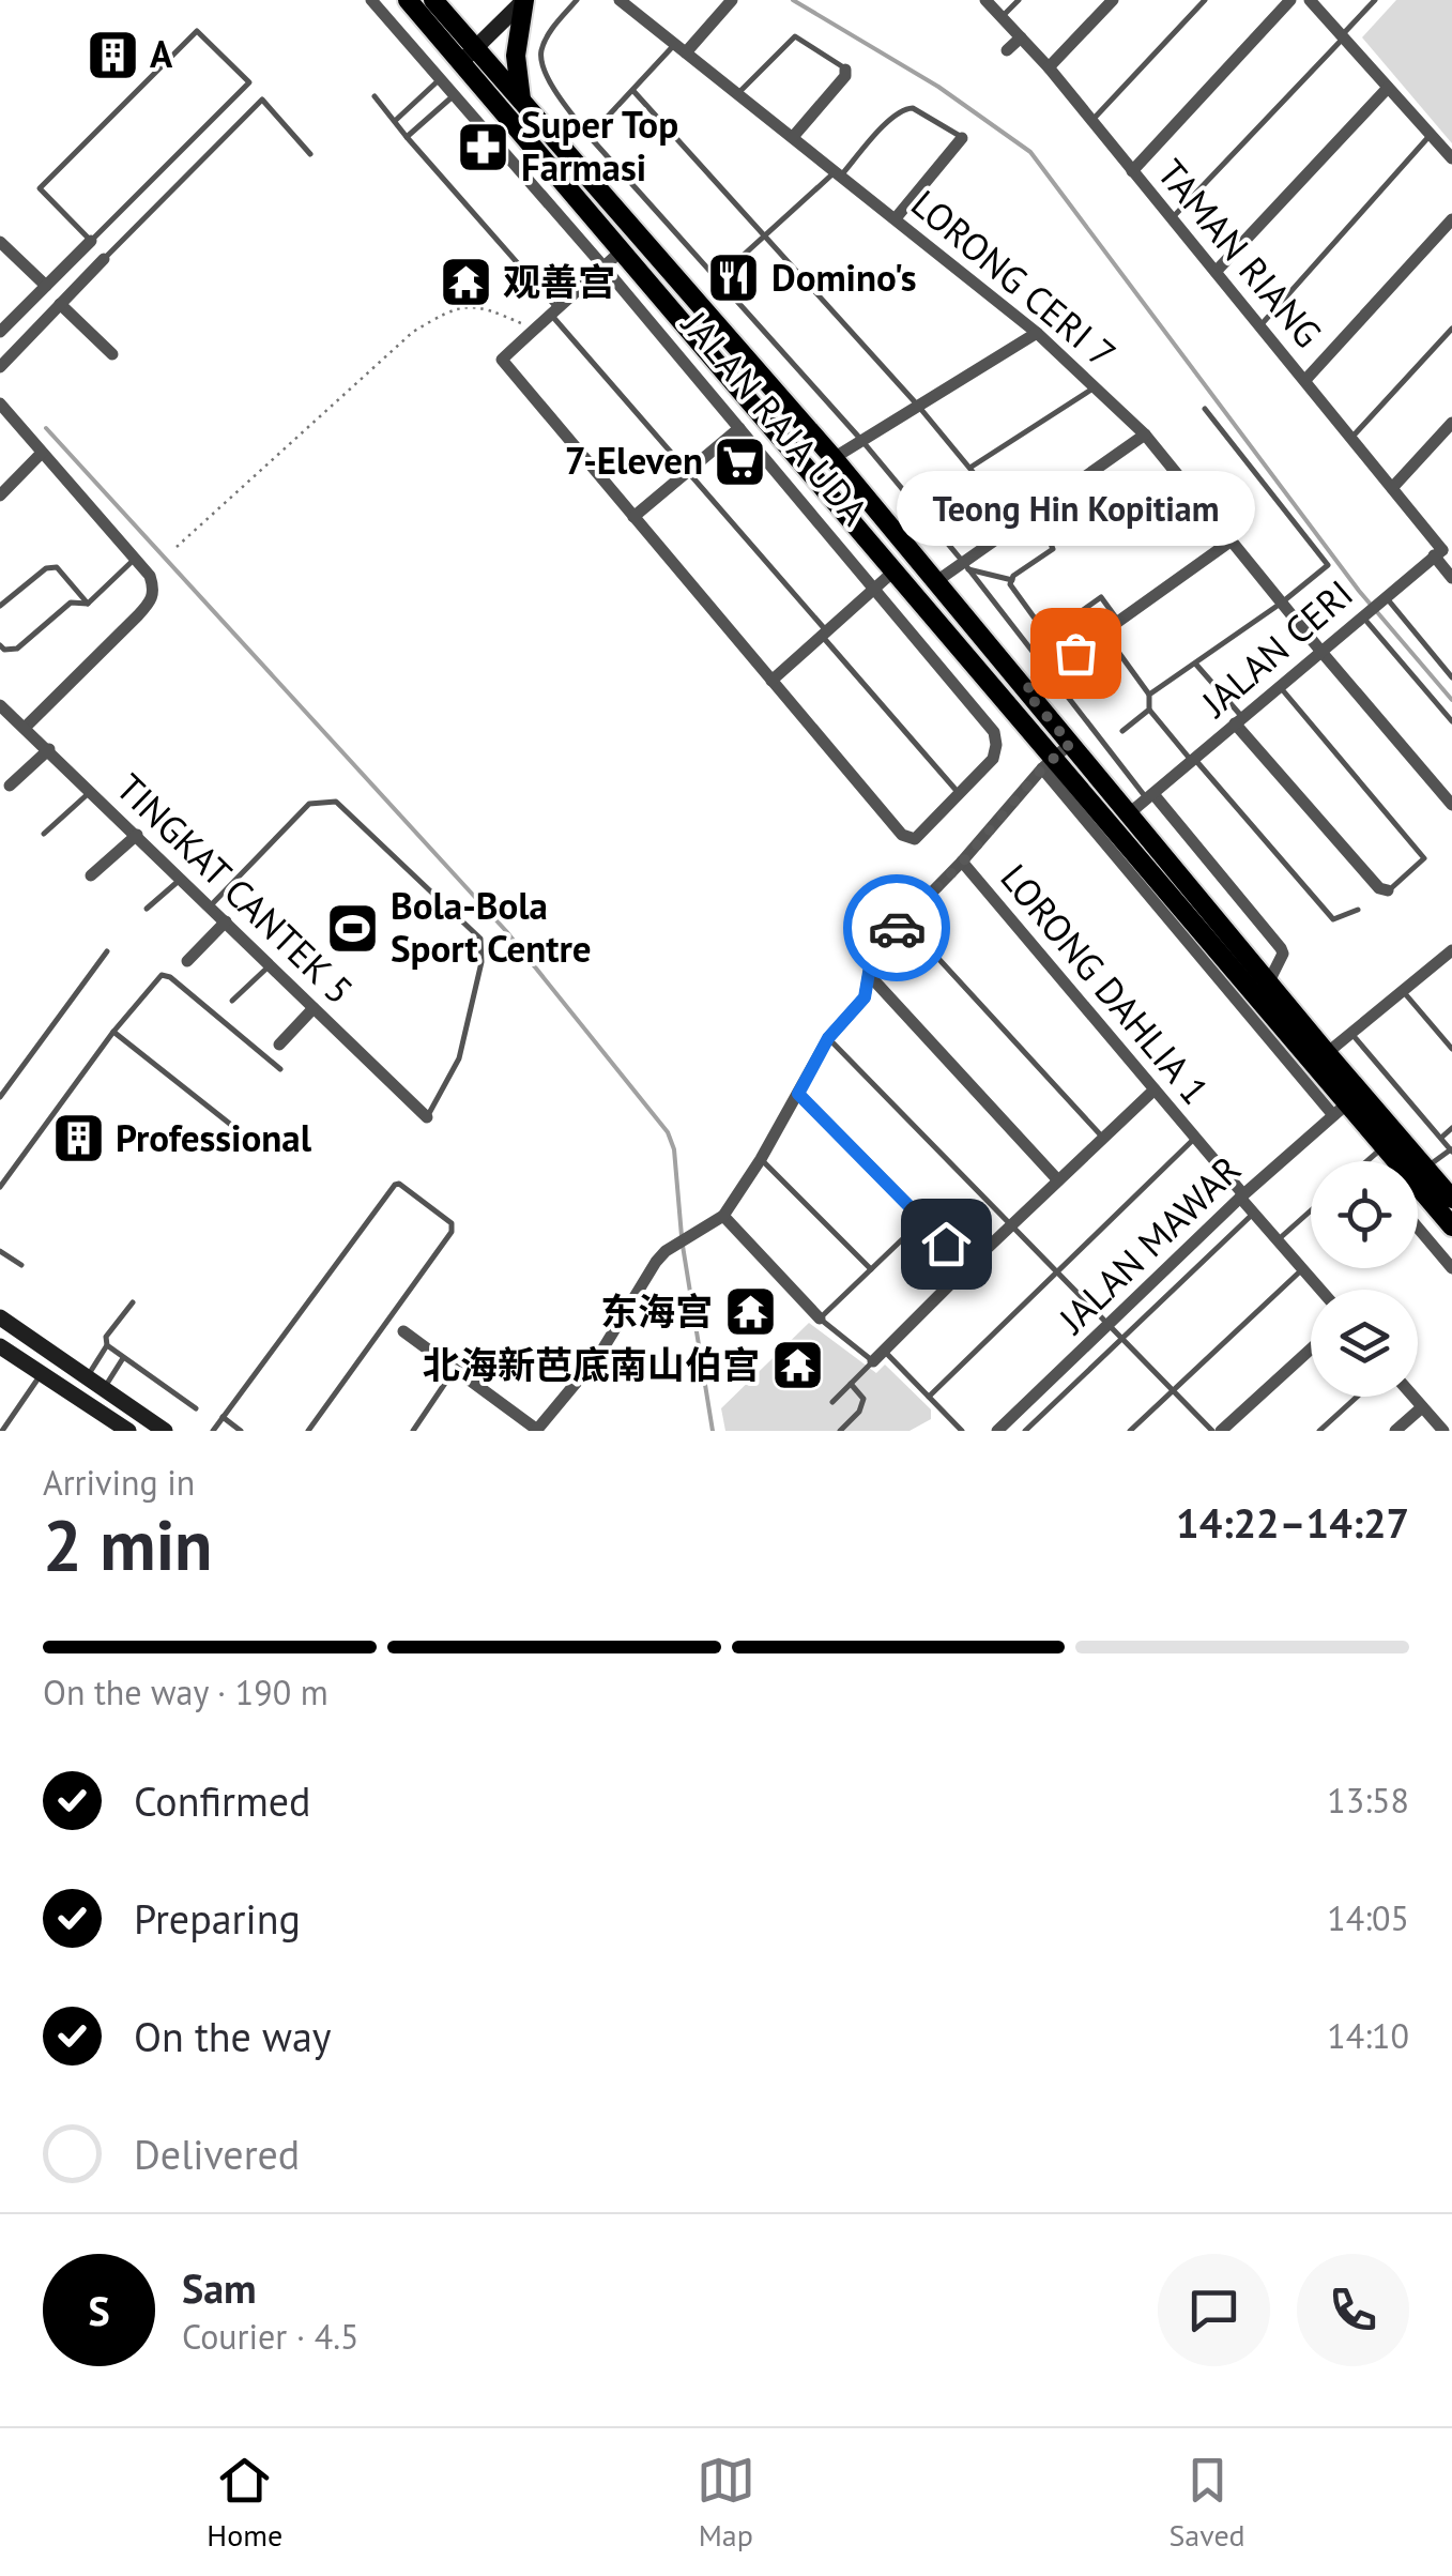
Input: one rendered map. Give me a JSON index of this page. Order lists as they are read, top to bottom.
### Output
{
  "streets": {
    "main road": ["JALAN RAJA UDA"],
    "street": [
      "TAMAN RIANG",
      "LORONG CERI 7",
      "JALAN CERI",
      "TINGKAT CANTEK 5",
      "LORONG DAHLIA 1",
      "JALAN MAWAR"
    ]
  },
  "crossings": [
    ["TAMAN RIANG", "JALAN CERI"],
    ["LORONG CERI 7", "JALAN CERI"],
    ["JALAN RAJA UDA", "JALAN CERI"],
    ["JALAN RAJA UDA", "JALAN MAWAR"],
    ["LORONG DAHLIA 1", "JALAN MAWAR"]
  ],
  "places": {
    "building": ["A", "Professional"],
    "pharmacy": ["Super Top Farmasi"],
    "restaurant": ["Domino's"],
    "temple": ["观善宫", "东海宫", "北海新芭底南山伯宫"],
    "supermarket": ["7-Eleven"],
    "other": ["Teong Hin Kopitiam"],
    "sports": ["Bola-Bola Sport Centre"]
  },
  "page": {
    "bubble": "Teong Hin Kopitiam",
    "heading": ["2 min", "Arriving in", "14:22–14:27"],
    "panel": ["Sam", "Courier · 4.5"],
    "bar": "On the way · 190 m",
    "list": [
      ["Confirmed", "13:58"],
      ["Preparing", "14:05"],
      ["On the way", "14:10"],
      "Delivered"
    ],
    "round": "S",
    "tabs": ["Home", "Map", "Saved"]
  }
}
